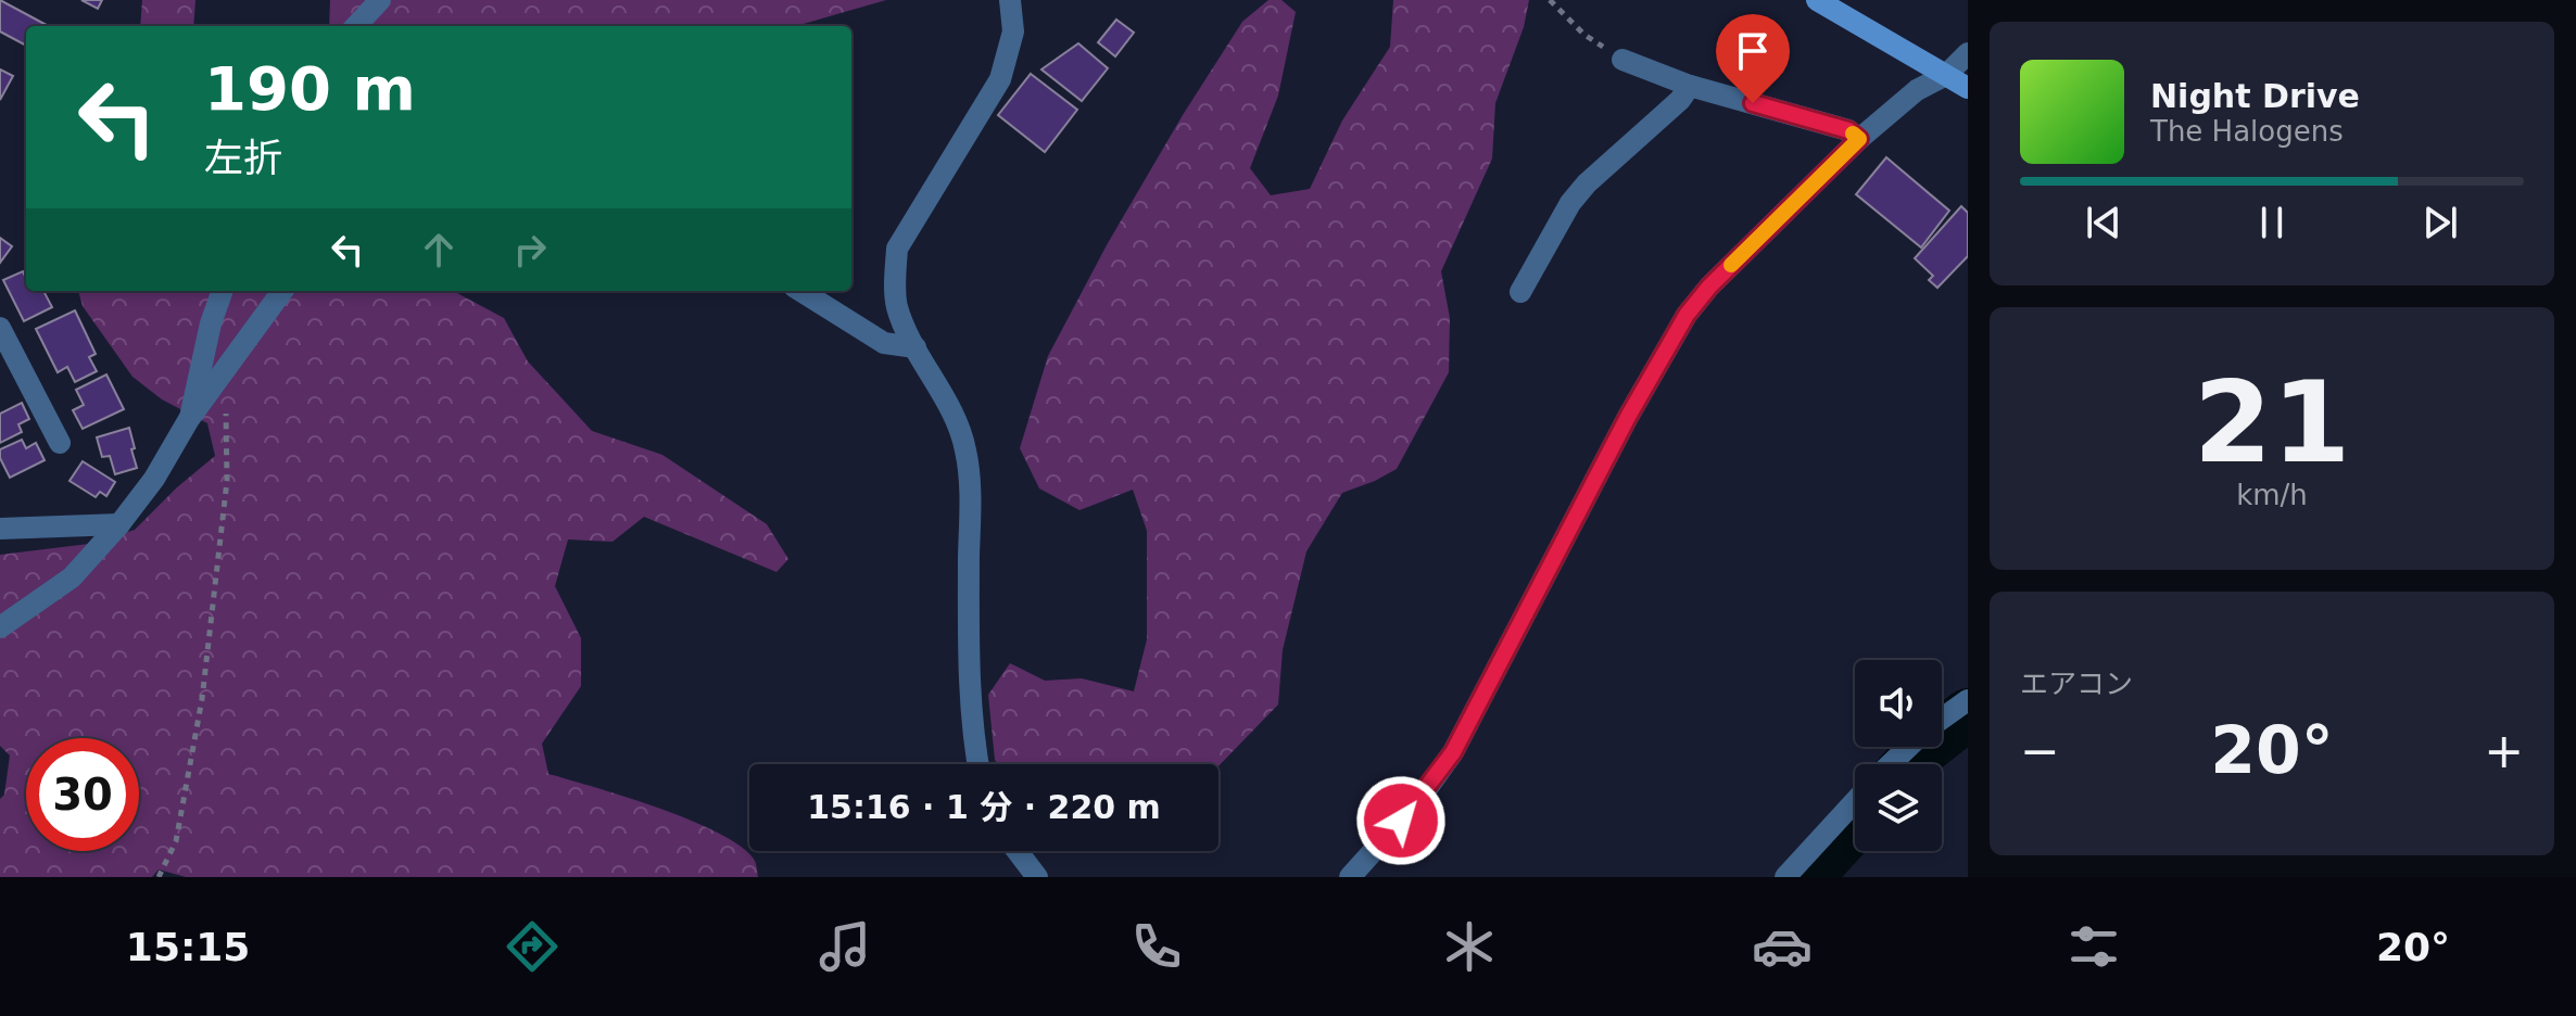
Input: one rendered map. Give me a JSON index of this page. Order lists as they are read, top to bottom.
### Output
{
  "page": {
    "turn": ["190 m", "左折"],
    "song": ["Night Drive", "The Halogens"],
    "tile": [
      ["21", "km/h"],
      "エアコン"
    ],
    "heat": ["−", "20°", "+"],
    "limit": "30",
    "trip": "15:16 · 1 分 · 220 m",
    "tabs": ["15:15", "20°"]
  }
}
